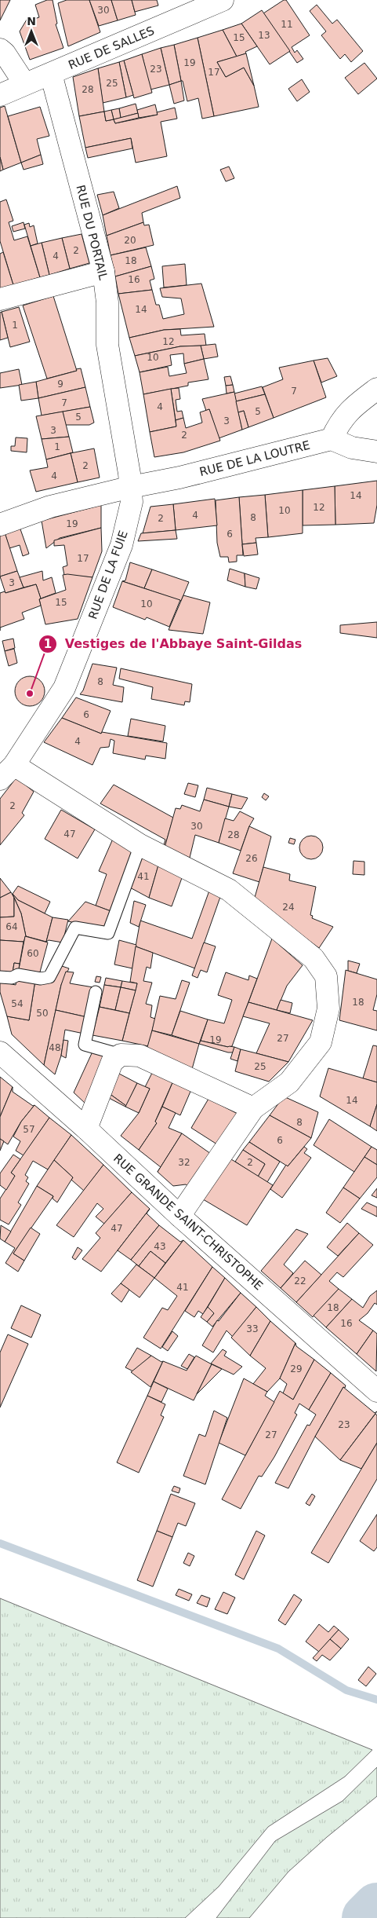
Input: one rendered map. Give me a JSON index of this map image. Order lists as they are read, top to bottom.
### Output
{
  "streets": {
    "street": [
      "RUE DE SALLES",
      "RUE DU PORTAIL",
      "RUE DE LA LOUTRE",
      "RUE DE LA FUIE",
      "RUE GRANDE SAINT-CHRISTOPHE"
    ]
  },
  "crossings": [
    ["RUE DE SALLES", "RUE DU PORTAIL"],
    ["RUE DU PORTAIL", "RUE DE LA LOUTRE"],
    ["RUE DU PORTAIL", "RUE DE LA FUIE"],
    ["RUE DE LA LOUTRE", "RUE DE LA FUIE"]
  ],
  "places": ["Vestiges de l'Abbaye Saint-Gildas"],
  "house_numbers": [
    "30",
    "11",
    "13",
    "15",
    "19",
    "23",
    "17",
    "25",
    "28",
    "20",
    "2",
    "4",
    "18",
    "16",
    "14",
    "1",
    "12",
    "10",
    "9",
    "7",
    "7",
    "4",
    "5",
    "5",
    "3",
    "3",
    "2",
    "1",
    "2",
    "4",
    "14",
    "12",
    "10",
    "4",
    "8",
    "2",
    "19",
    "6",
    "17",
    "3",
    "15",
    "10",
    "8",
    "6",
    "4",
    "2",
    "30",
    "47",
    "28",
    "26",
    "41",
    "24",
    "64",
    "60",
    "18",
    "54",
    "50",
    "27",
    "19",
    "48",
    "25",
    "14",
    "8",
    "57",
    "6",
    "32",
    "2",
    "47",
    "43",
    "22",
    "41",
    "18",
    "16",
    "33",
    "29",
    "23",
    "27"
  ],
  "north": "top"
}
